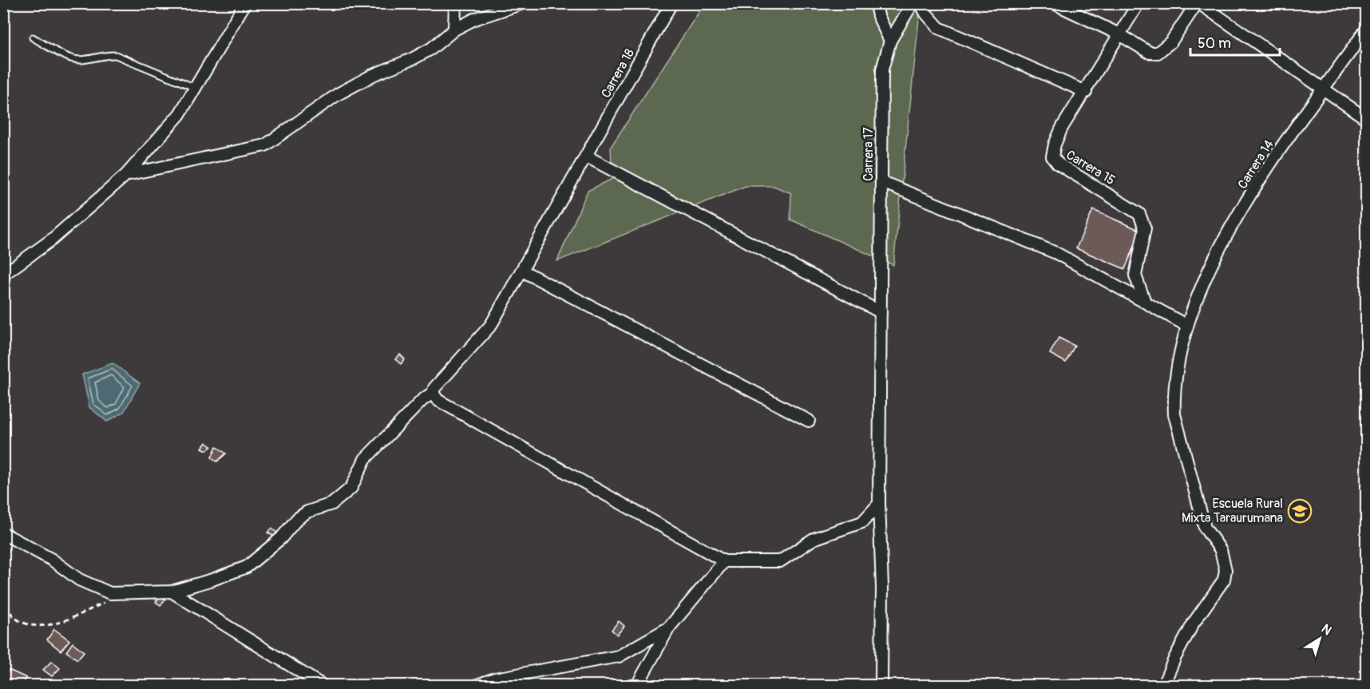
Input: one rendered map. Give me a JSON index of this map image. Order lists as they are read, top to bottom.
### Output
{
  "streets": {
    "street": [
      "Carrera 18",
      "Carrera 17",
      "Carrera 14",
      "Carrera 15"
    ]
  },
  "places": {
    "school or university": ["Escuela Rural Mixta Taraurumana"]
  },
  "scale_bar": "50 m",
  "north": "top right"
}
